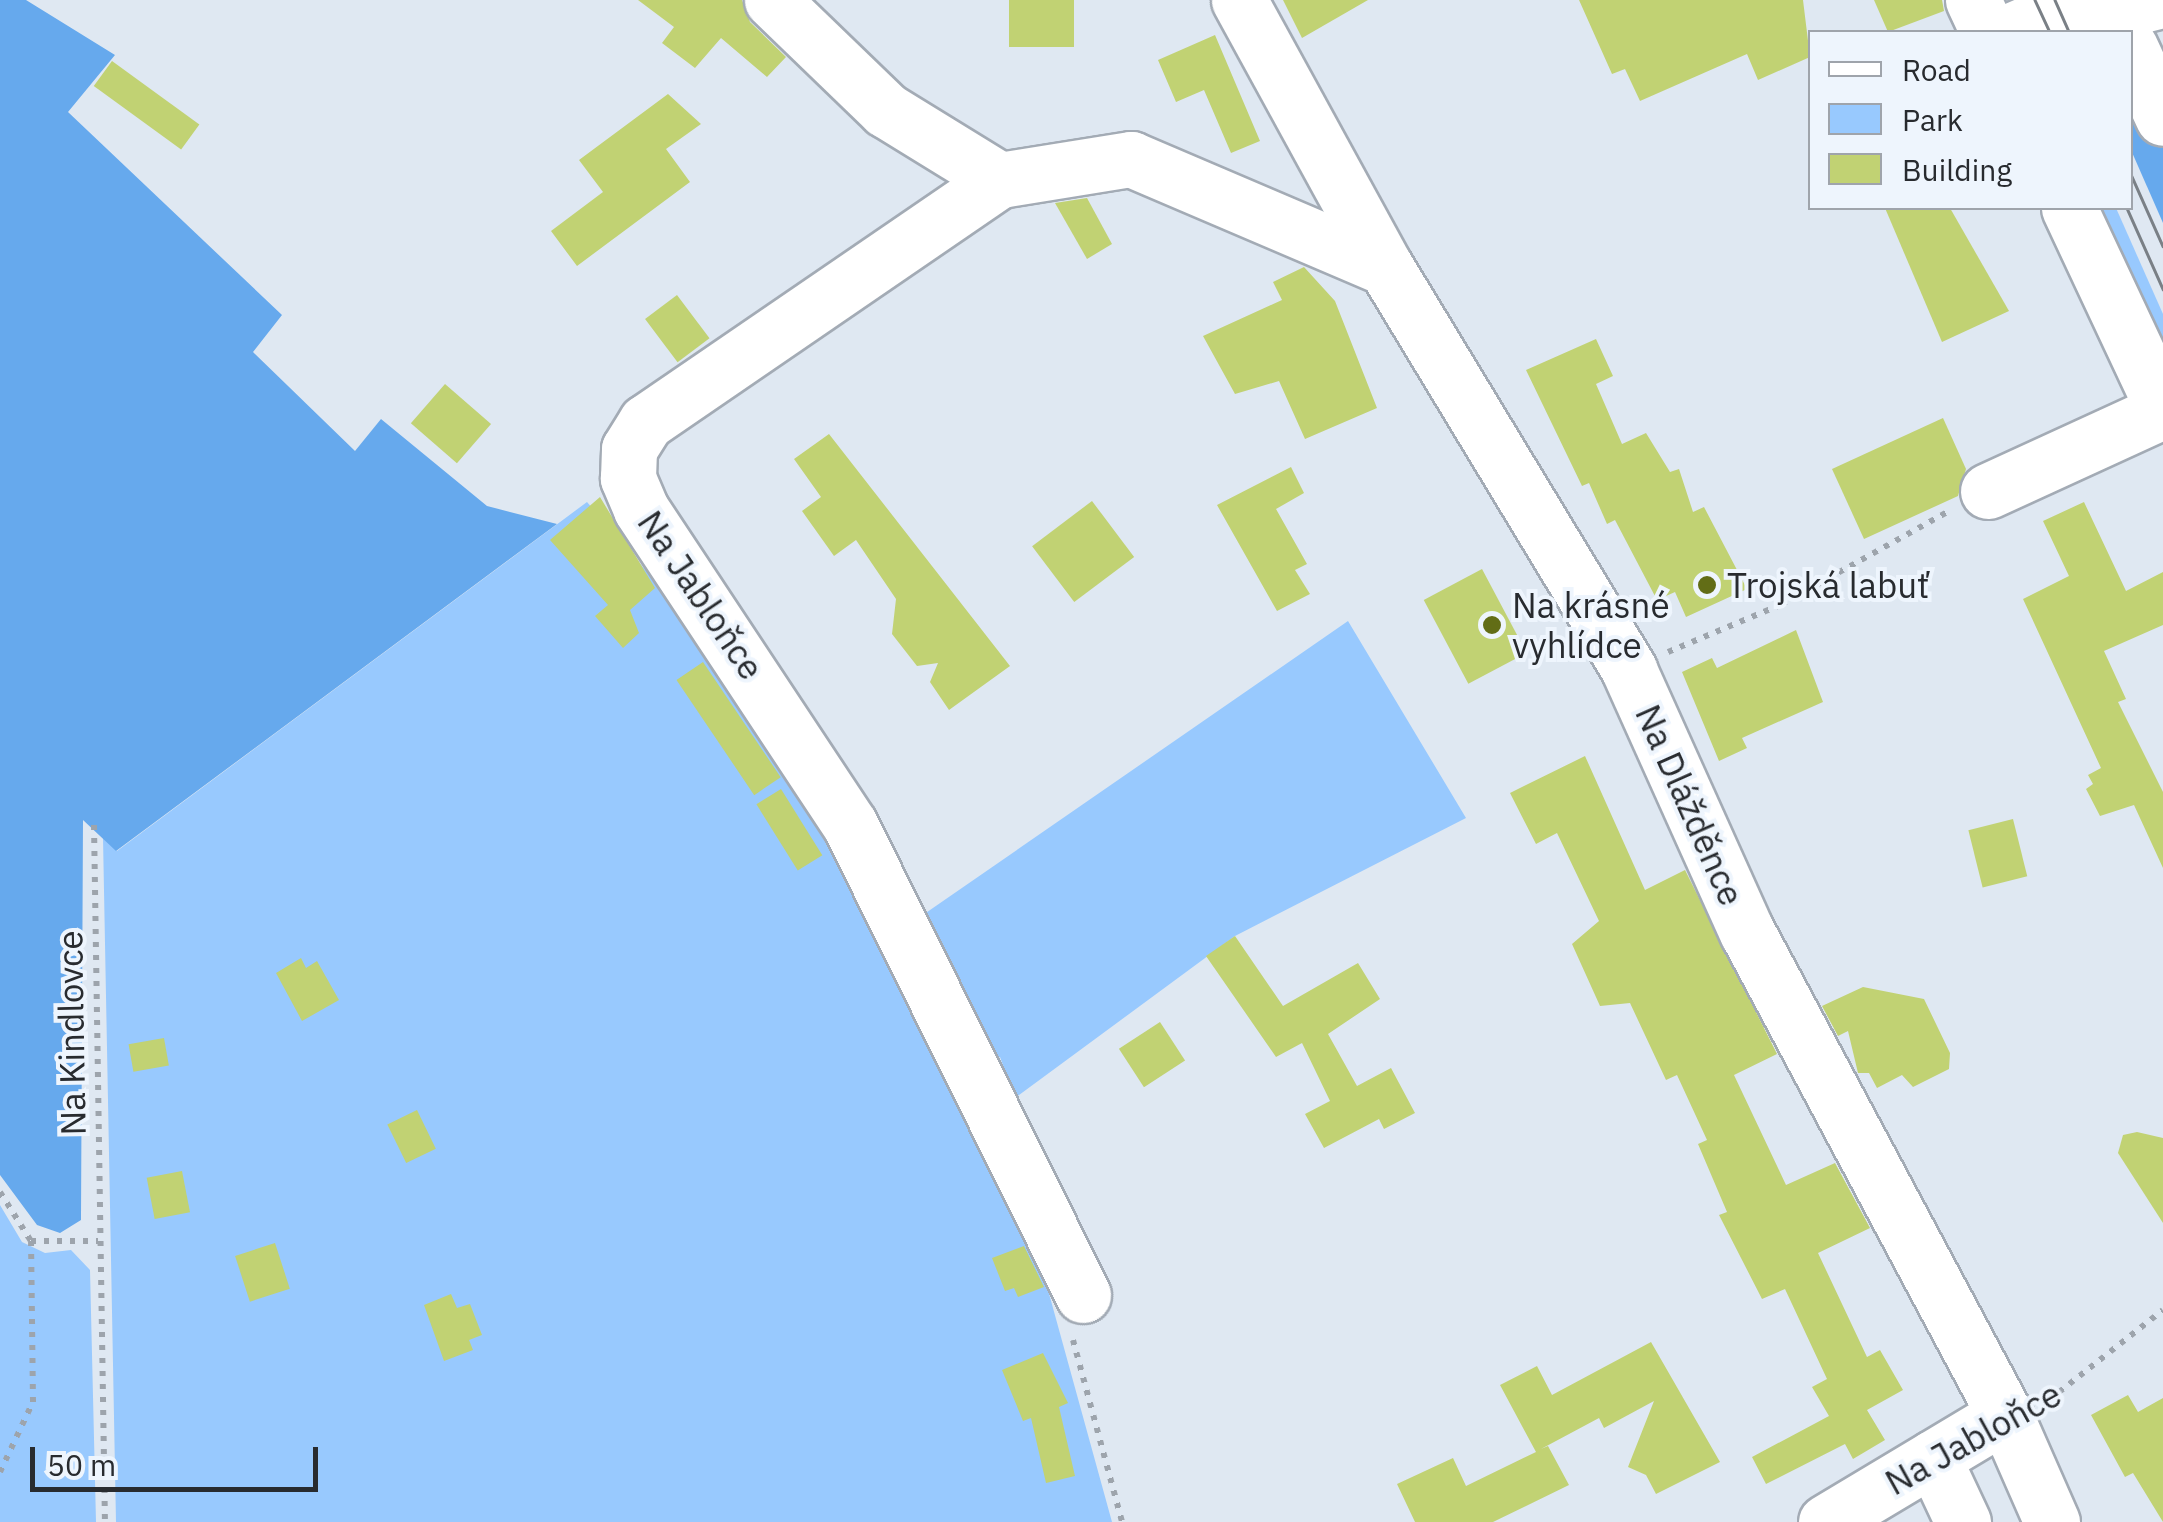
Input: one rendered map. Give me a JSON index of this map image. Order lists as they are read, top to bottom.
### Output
{
  "streets": {
    "street": ["Na Jabloňce", "Na Dlážděnce"],
    "path": ["Na Kindlovce"]
  },
  "crossings": [
    ["Na Jabloňce", "Na Dlážděnce"]
  ],
  "places": ["Trojská labuť", "Na krásné vyhlídce"],
  "legend": ["Road", "Park", "Building"],
  "scale_bar": "50 m"
}
